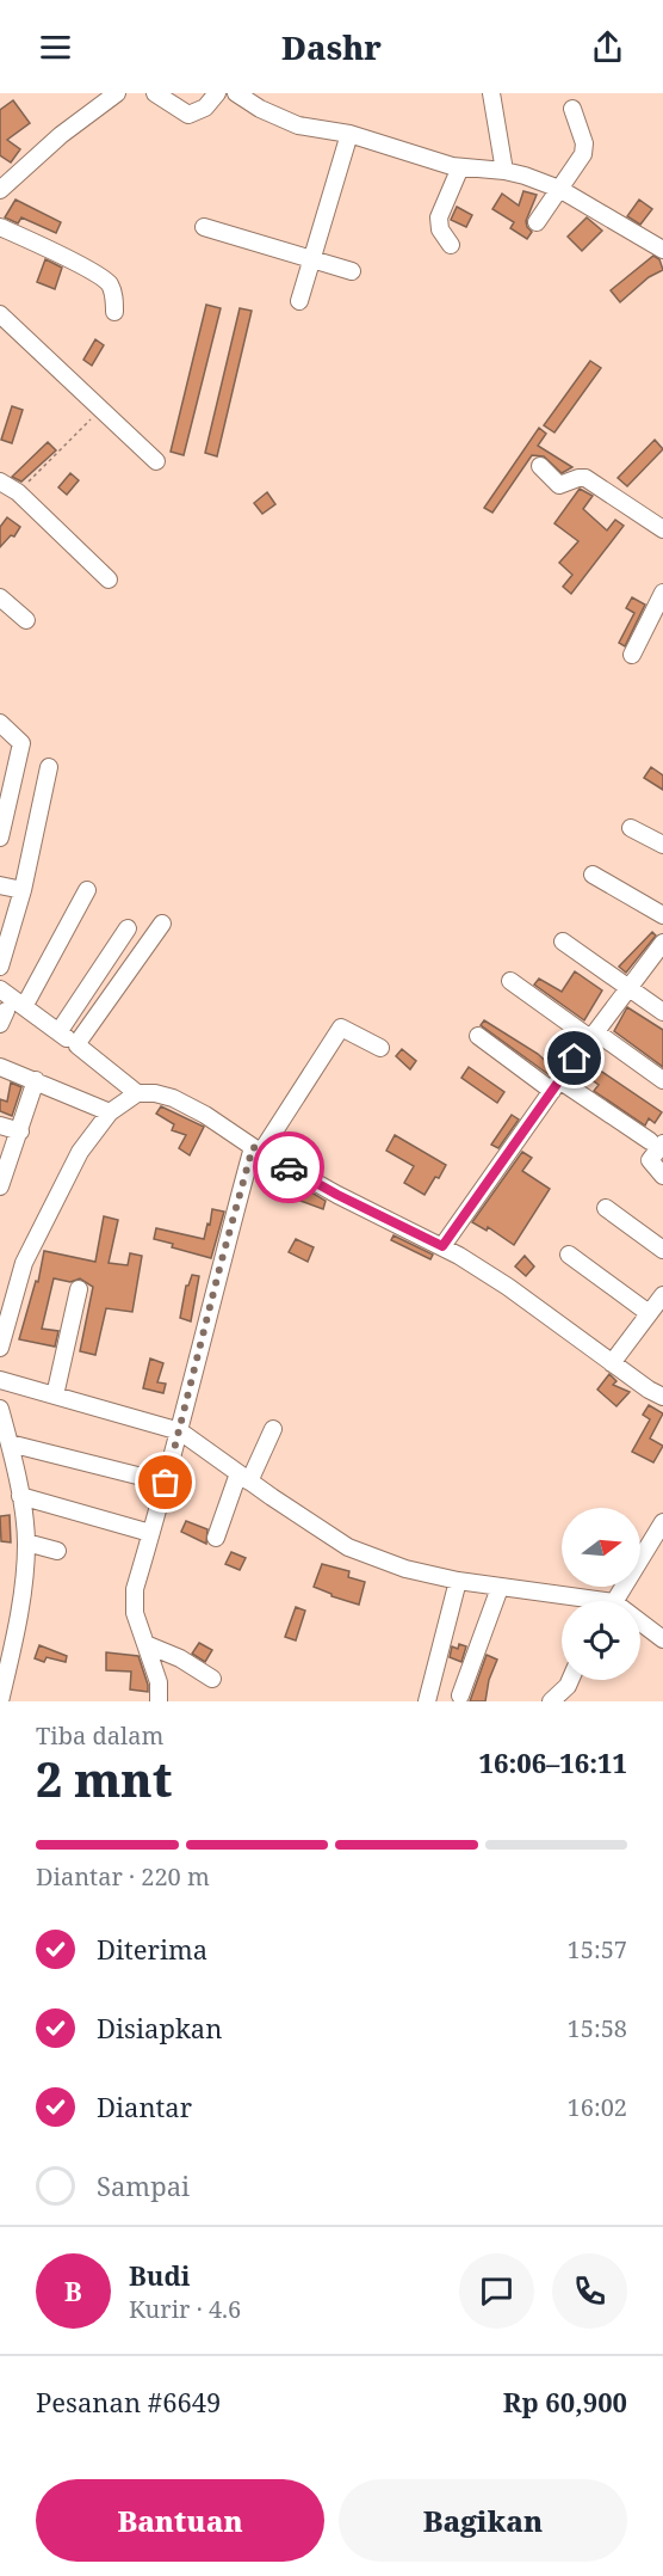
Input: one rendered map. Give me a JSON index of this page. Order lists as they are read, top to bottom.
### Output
{
  "north": "right",
  "page": {
    "header": "Dashr",
    "heading": ["2 mnt", "Tiba dalam", "16:06–16:11"],
    "panel": [
      "Budi",
      "Kurir · 4.6",
      "Pesanan #6649",
      "Rp 60,900"
    ],
    "bar": "Diantar · 220 m",
    "list": [
      ["Diterima", "15:57"],
      ["Disiapkan", "15:58"],
      ["Diantar", "16:02"],
      "Sampai"
    ],
    "round": "B",
    "buttons": ["Bantuan", "Bagikan"]
  }
}
